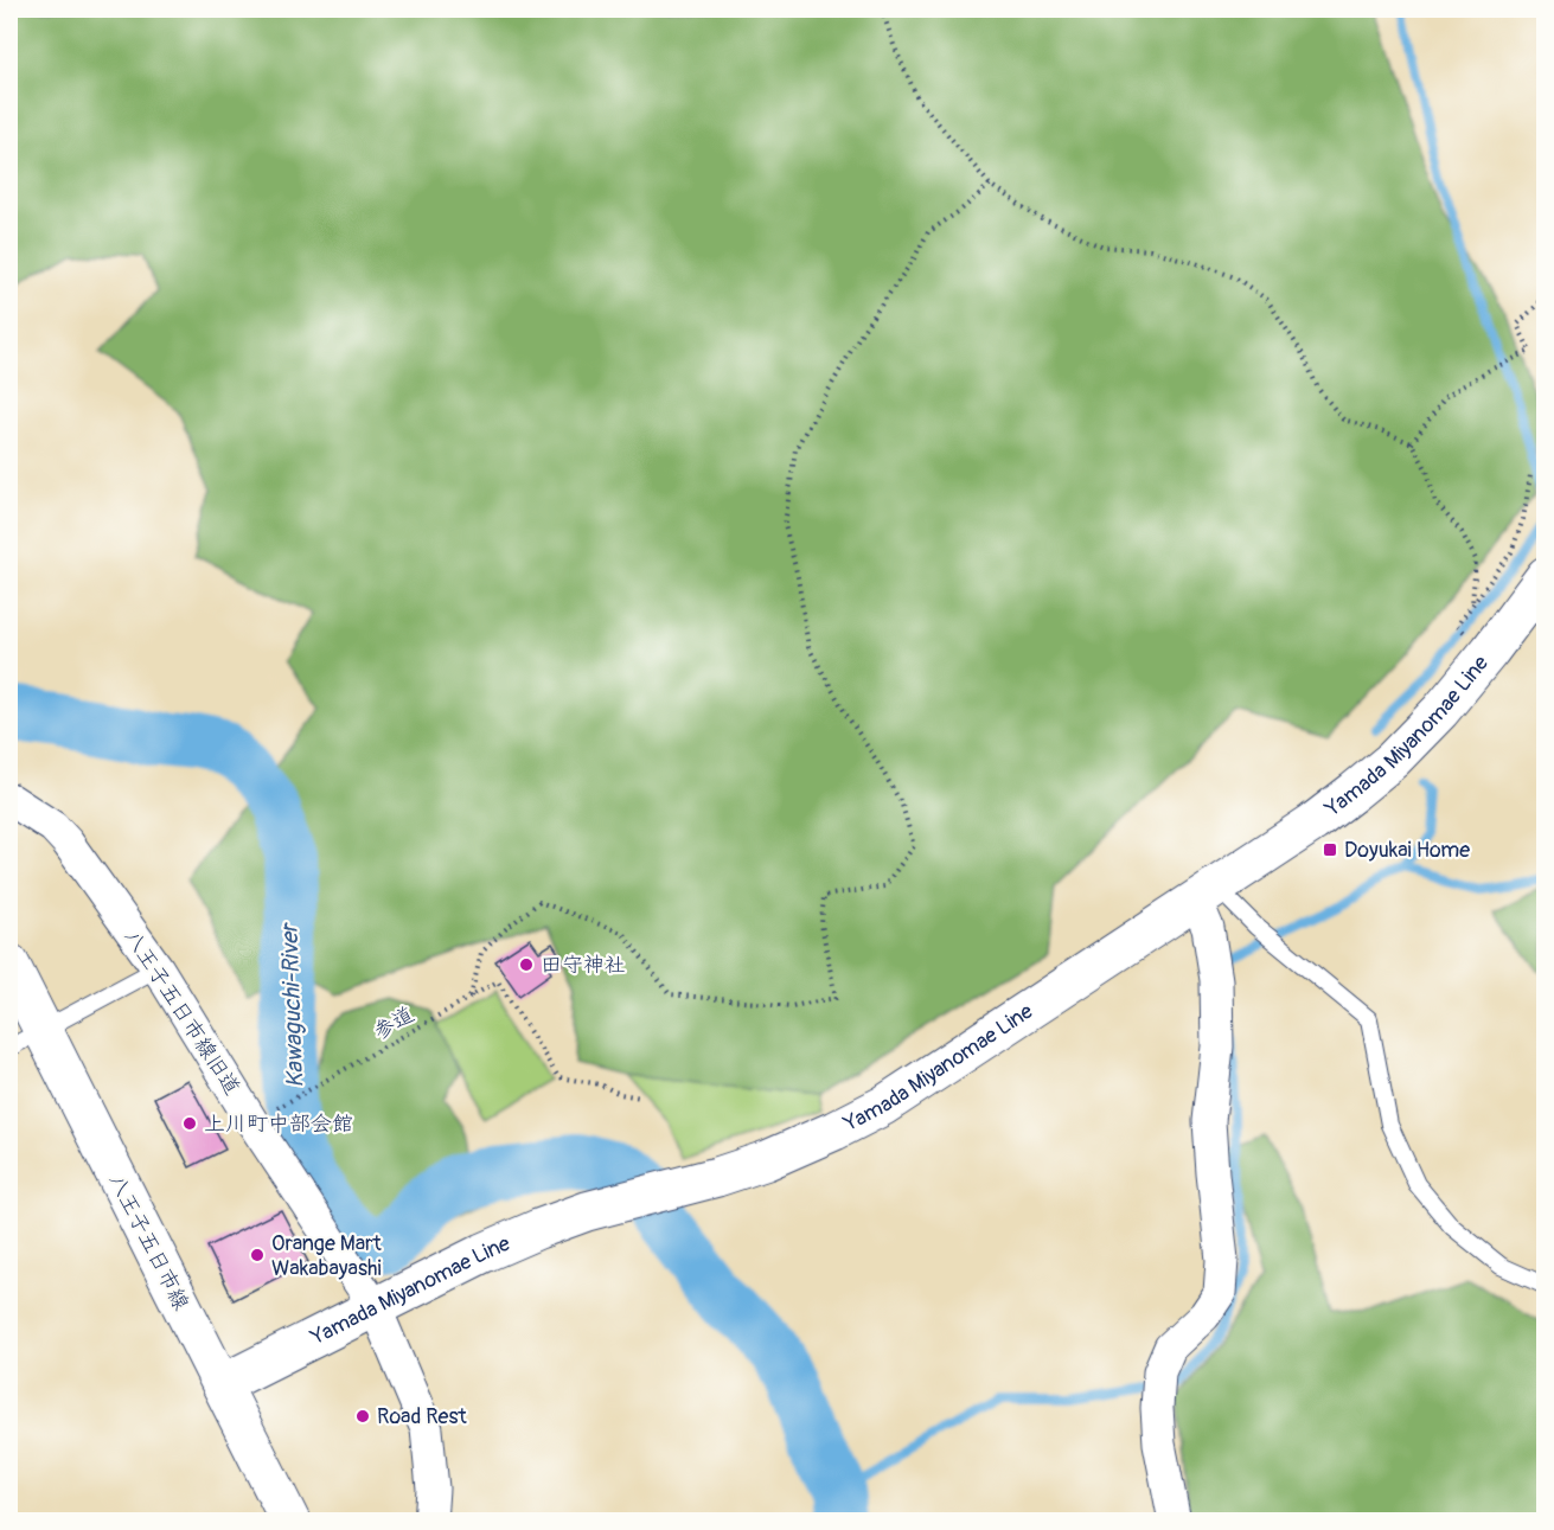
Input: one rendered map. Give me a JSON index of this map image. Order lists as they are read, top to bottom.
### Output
{
  "streets": {
    "main road": ["Yamada Miyanomae Line", "八王子五日市線"],
    "street": ["八王子五日市線旧道"],
    "path": ["参道"]
  },
  "crossings": [
    ["Yamada Miyanomae Line", "八王子五日市線旧道"],
    ["Yamada Miyanomae Line", "八王子五日市線"]
  ],
  "water": ["Kawaguchi-River"],
  "places": {
    "transit": ["Doyukai Home"],
    "other": [
      "田守神社",
      "上川町中部会館",
      "Orange Mart Wakabayashi",
      "Road Rest"
    ]
  }
}
